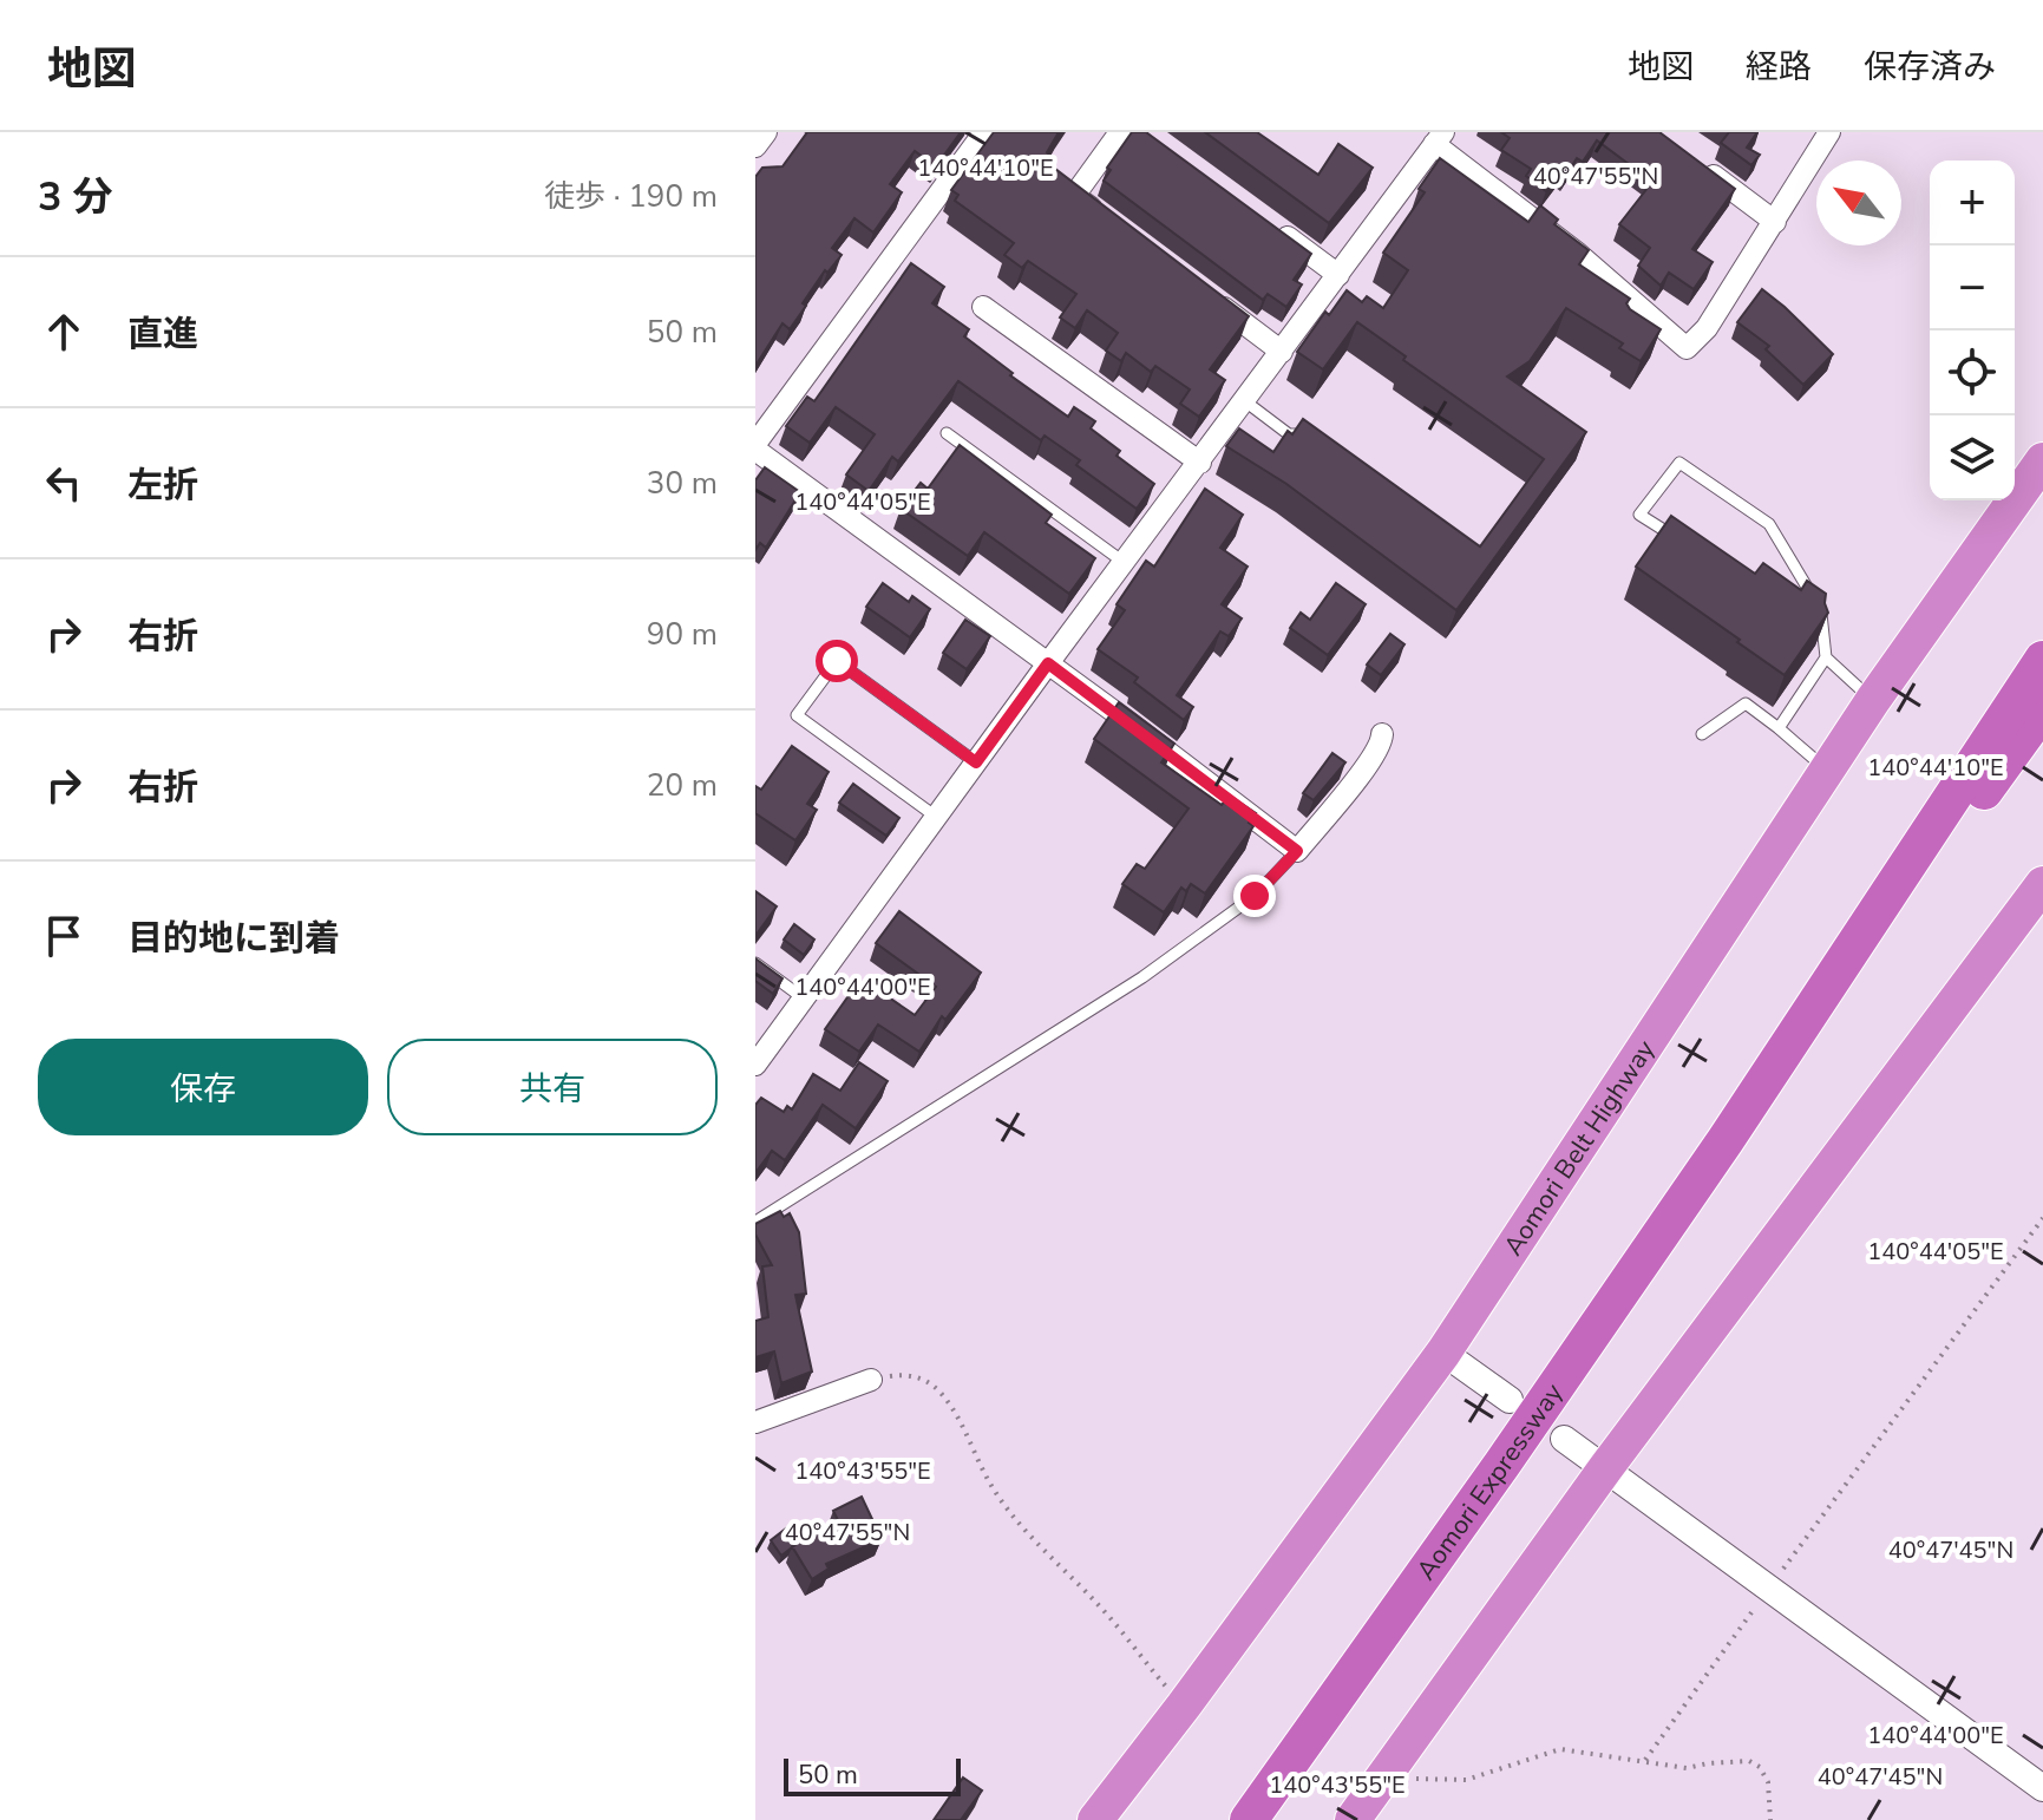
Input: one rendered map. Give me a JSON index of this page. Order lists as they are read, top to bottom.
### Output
{
  "streets": {
    "highway": ["Aomori Belt Highway", "Aomori Expressway"]
  },
  "scale_bar": "50 m",
  "north": "top left",
  "page": {
    "header": "地図",
    "nav": ["地図", "経路", "保存済み"],
    "heading": ["3 分", "徒歩 · 190 m"],
    "map_buttons": ["+", "−"],
    "list": [
      ["直進", "50 m"],
      ["左折", "30 m"],
      ["右折", "90 m"],
      ["右折", "20 m"],
      "目的地に到着"
    ],
    "buttons": ["保存", "共有"],
    "scale": "50 m"
  },
  "coordinates": [
    "140°44'10\"E",
    "40°47'55\"N",
    "140°44'05\"E",
    "140°44'00\"E",
    "140°43'55\"E",
    "40°47'45\"N"
  ]
}
